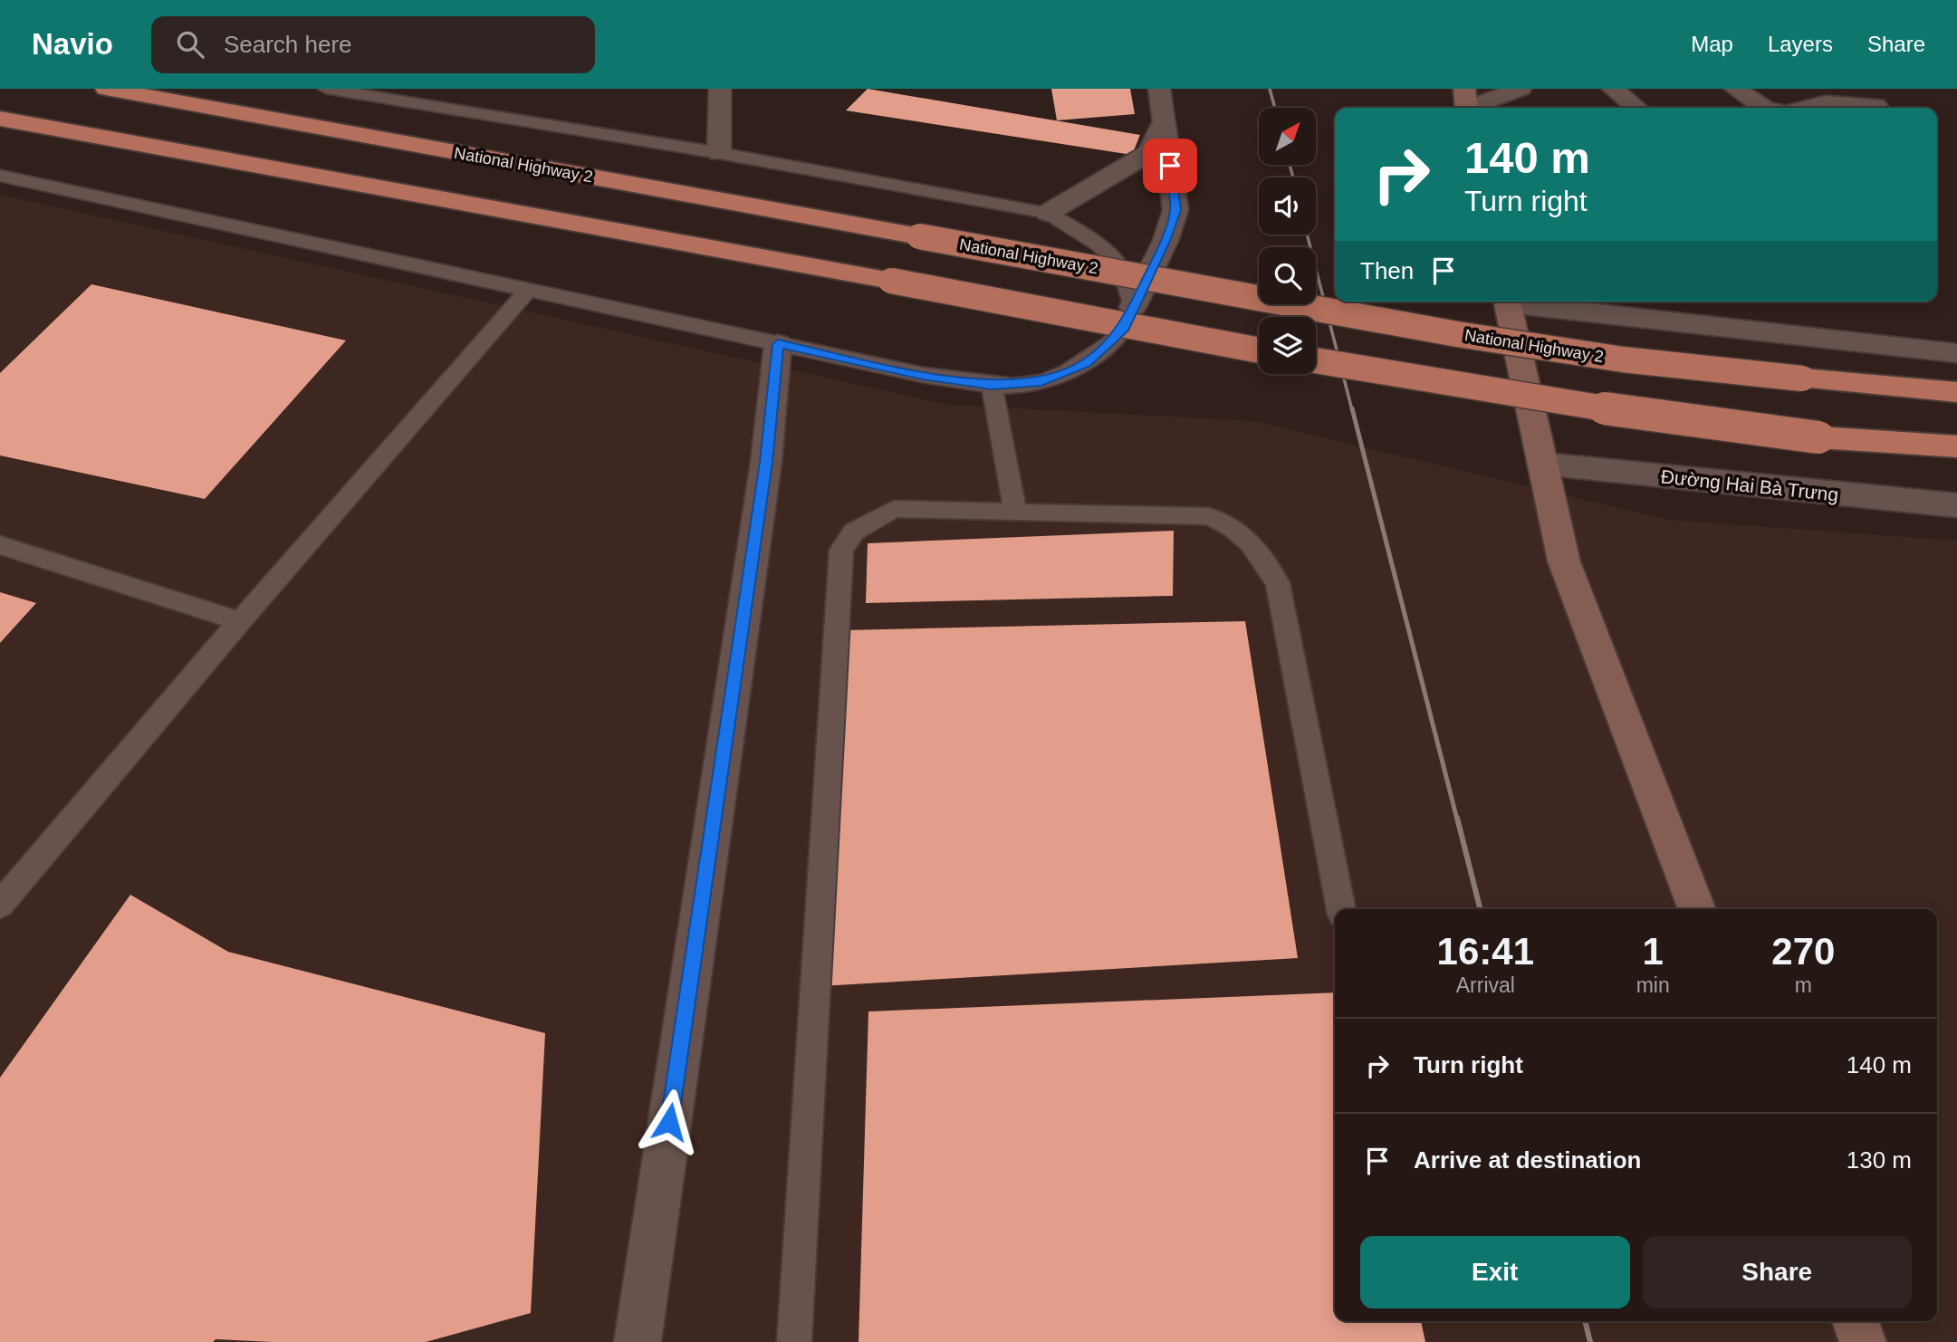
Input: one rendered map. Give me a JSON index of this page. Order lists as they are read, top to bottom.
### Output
{
  "streets": {
    "highway": ["National Highway 2"],
    "street": ["Đường Hai Bà Trưng"]
  },
  "north": "top right",
  "page": {
    "header": "Navio",
    "search": "Search here",
    "nav": ["Map", "Layers", "Share"],
    "turn": ["140 m", "Turn right"],
    "then": "Then",
    "eta": [
      "16:41",
      "Arrival",
      "1",
      "min",
      "270",
      "m"
    ],
    "list": [
      {
        "name": "Turn right",
        "value": "140 m"
      },
      {
        "name": "Arrive at destination",
        "value": "130 m"
      }
    ],
    "buttons": ["Exit", "Share"]
  }
}
